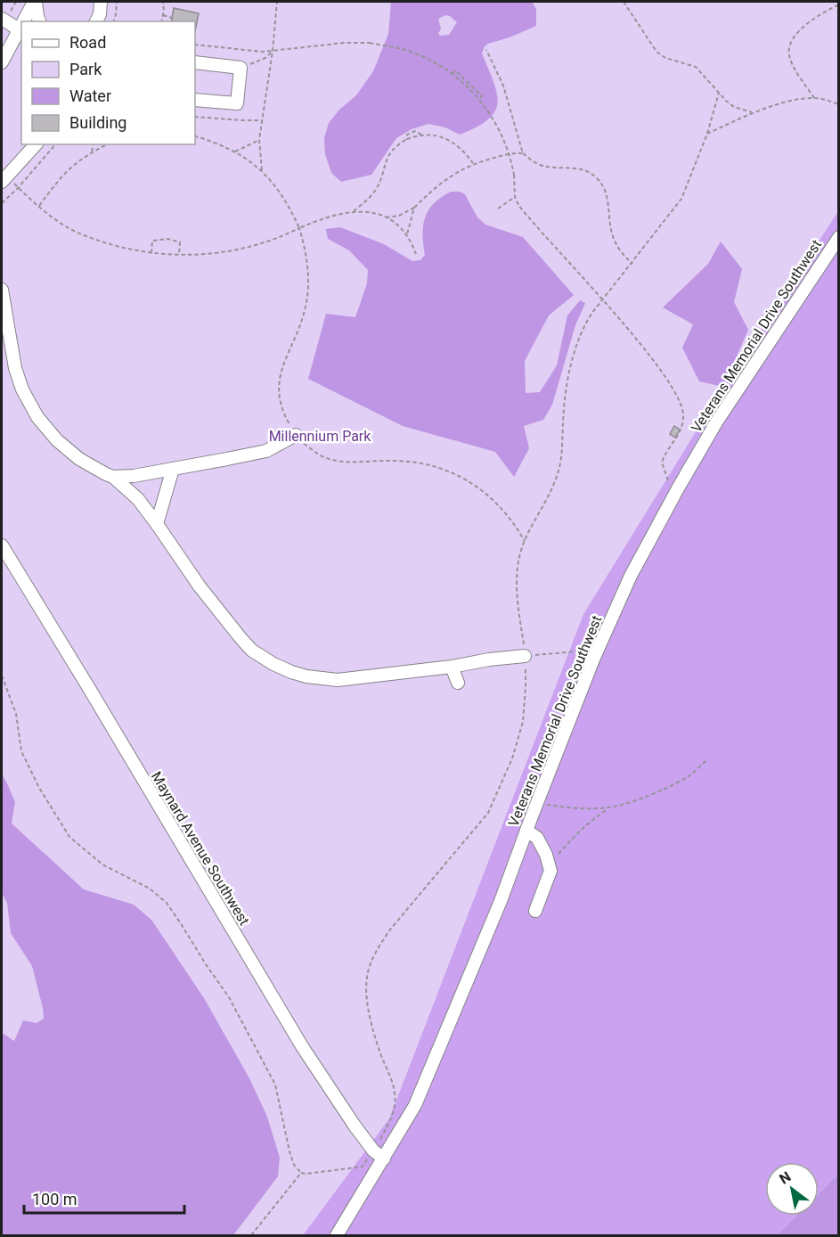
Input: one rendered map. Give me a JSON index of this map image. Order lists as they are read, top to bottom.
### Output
{
  "streets": {
    "street": ["Veterans Memorial Drive Southwest", "Maynard Avenue Southwest"]
  },
  "crossings": [
    ["Veterans Memorial Drive Southwest", "Maynard Avenue Southwest"]
  ],
  "parks": ["Millennium Park"],
  "legend": [
    "Road",
    "Park",
    "Water",
    "Building"
  ],
  "scale_bar": "100 m",
  "north": "top left"
}
